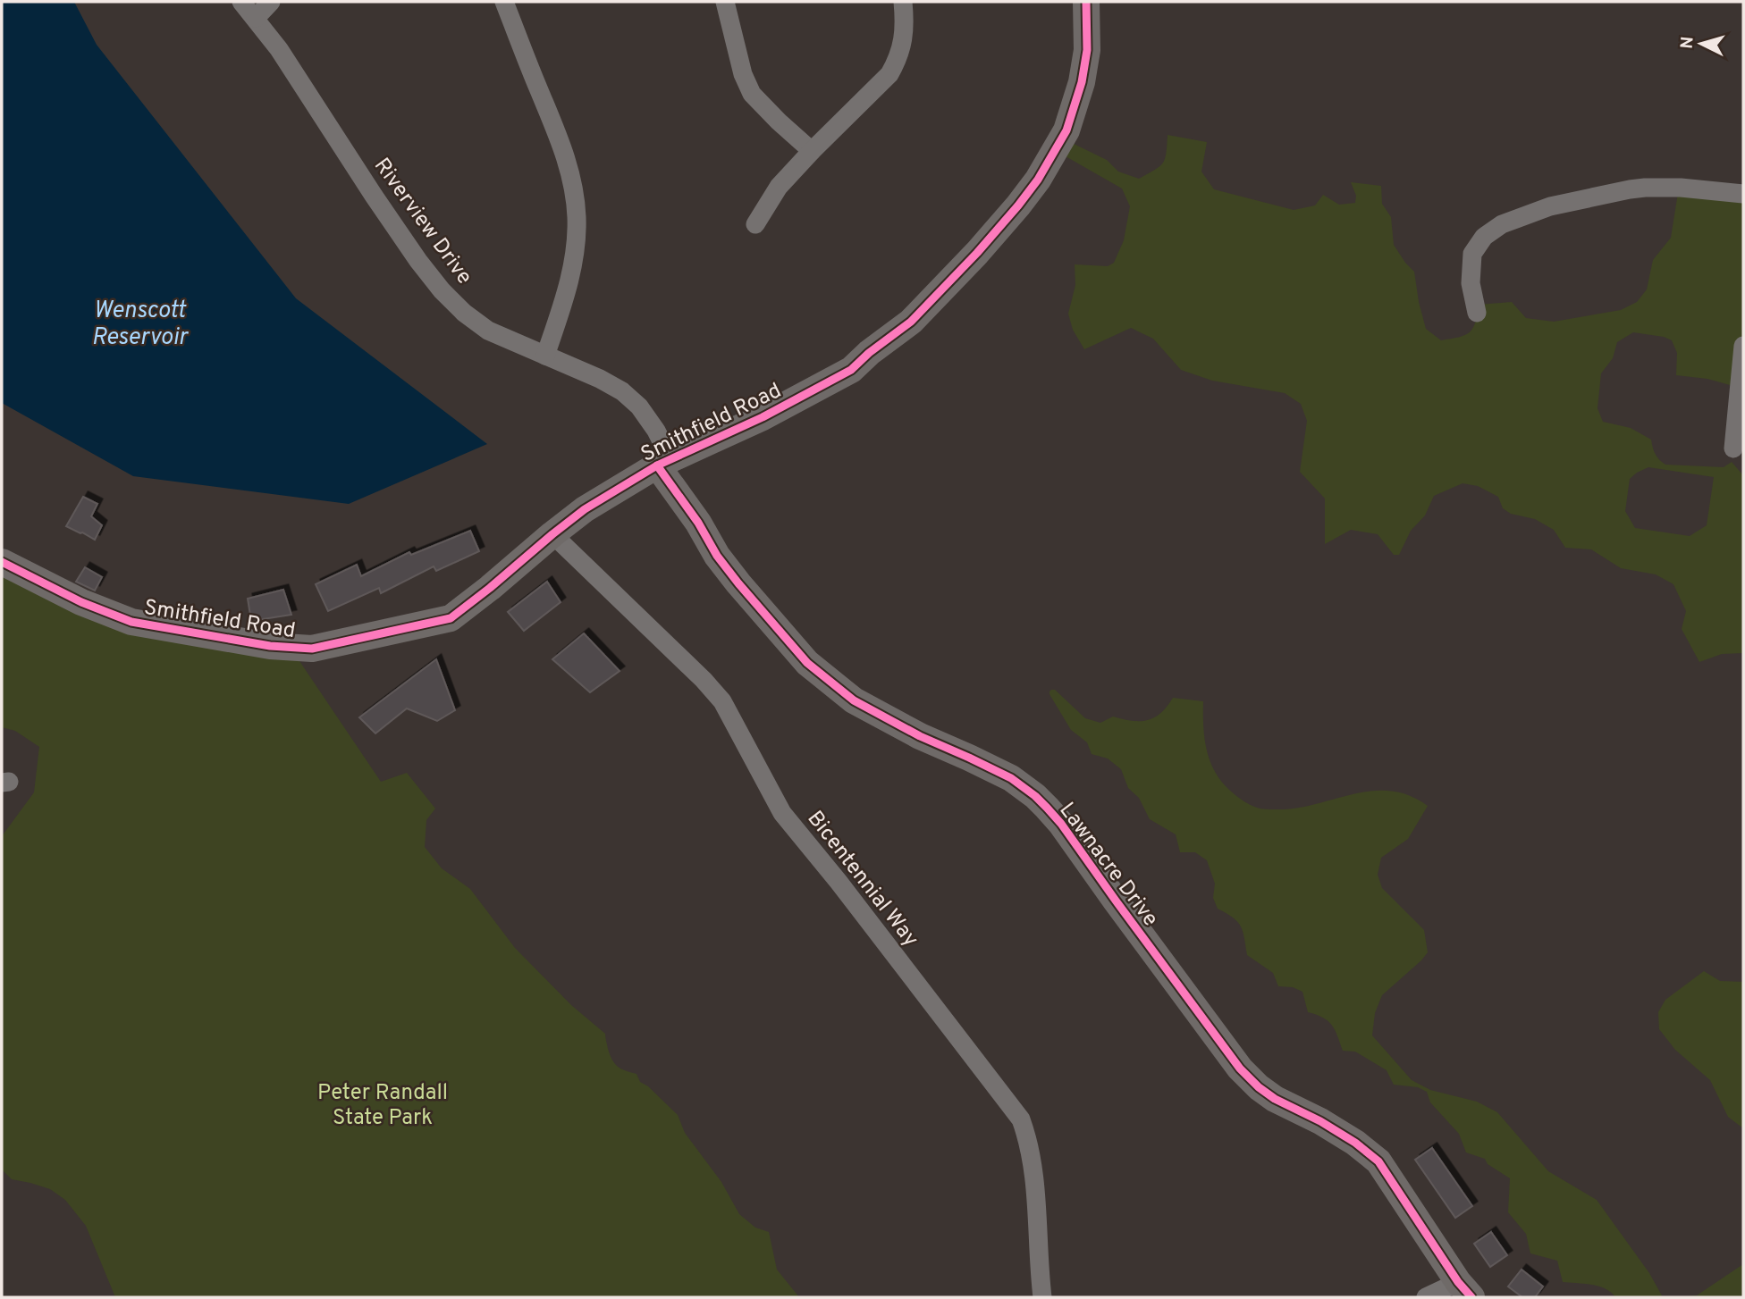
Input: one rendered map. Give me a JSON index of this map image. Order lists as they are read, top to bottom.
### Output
{
  "streets": {
    "street": [
      "Riverview Drive",
      "Smithfield Road",
      "Lawnacre Drive",
      "Bicentennial Way"
    ]
  },
  "crossings": [
    ["Riverview Drive", "Smithfield Road"],
    ["Riverview Drive", "Lawnacre Drive"],
    ["Smithfield Road", "Lawnacre Drive"],
    ["Smithfield Road", "Bicentennial Way"]
  ],
  "water": ["Wenscott Reservoir"],
  "parks": ["Peter Randall State Park"],
  "north": "left"
}
